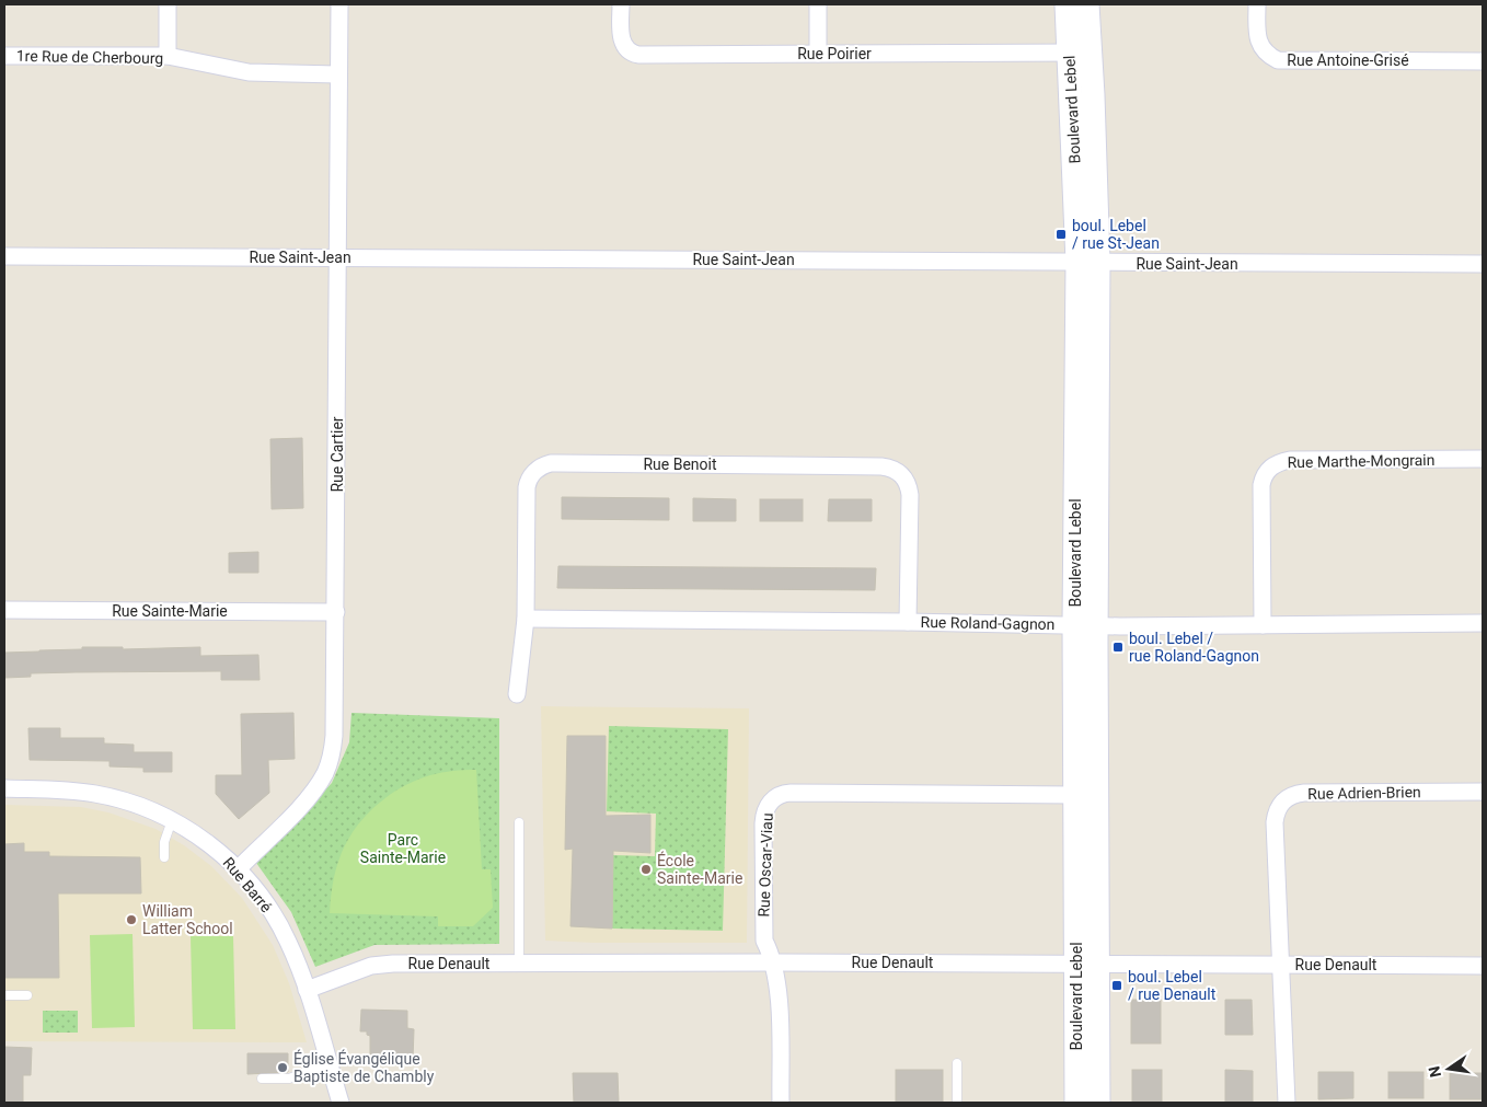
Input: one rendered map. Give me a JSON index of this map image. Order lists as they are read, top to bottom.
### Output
{
  "streets": {
    "street": [
      "Rue Poirier",
      "1re Rue de Cherbourg",
      "Rue Antoine-Grisé",
      "Boulevard Lebel",
      "Rue Saint-Jean",
      "Rue Cartier",
      "Rue Marthe-Mongrain",
      "Rue Benoit",
      "Rue Sainte-Marie",
      "Rue Roland-Gagnon",
      "Rue Adrien-Brien",
      "Rue Oscar-Viau",
      "Rue Barré",
      "Rue Denault"
    ]
  },
  "crossings": [
    ["Rue Poirier", "Boulevard Lebel"],
    ["1re Rue de Cherbourg", "Rue Cartier"],
    ["Boulevard Lebel", "Rue Saint-Jean"],
    ["Boulevard Lebel", "Rue Roland-Gagnon"],
    ["Boulevard Lebel", "Rue Oscar-Viau"],
    ["Boulevard Lebel", "Rue Denault"],
    ["Rue Saint-Jean", "Rue Cartier"],
    ["Rue Cartier", "Rue Sainte-Marie"],
    ["Rue Cartier", "Rue Barré"],
    ["Rue Marthe-Mongrain", "Rue Roland-Gagnon"],
    ["Rue Benoit", "Rue Roland-Gagnon"],
    ["Rue Adrien-Brien", "Rue Denault"],
    ["Rue Oscar-Viau", "Rue Denault"],
    ["Rue Barré", "Rue Denault"]
  ],
  "parks": ["Parc Sainte-Marie"],
  "places": {
    "transit": ["boul. Lebel / rue St-Jean", "boul. Lebel / rue Roland-Gagnon", "boul. Lebel / rue Denault"],
    "other": ["École Sainte-Marie", "William Latter School", "Église Évangélique Baptiste de Chambly"]
  },
  "north": "left"
}
